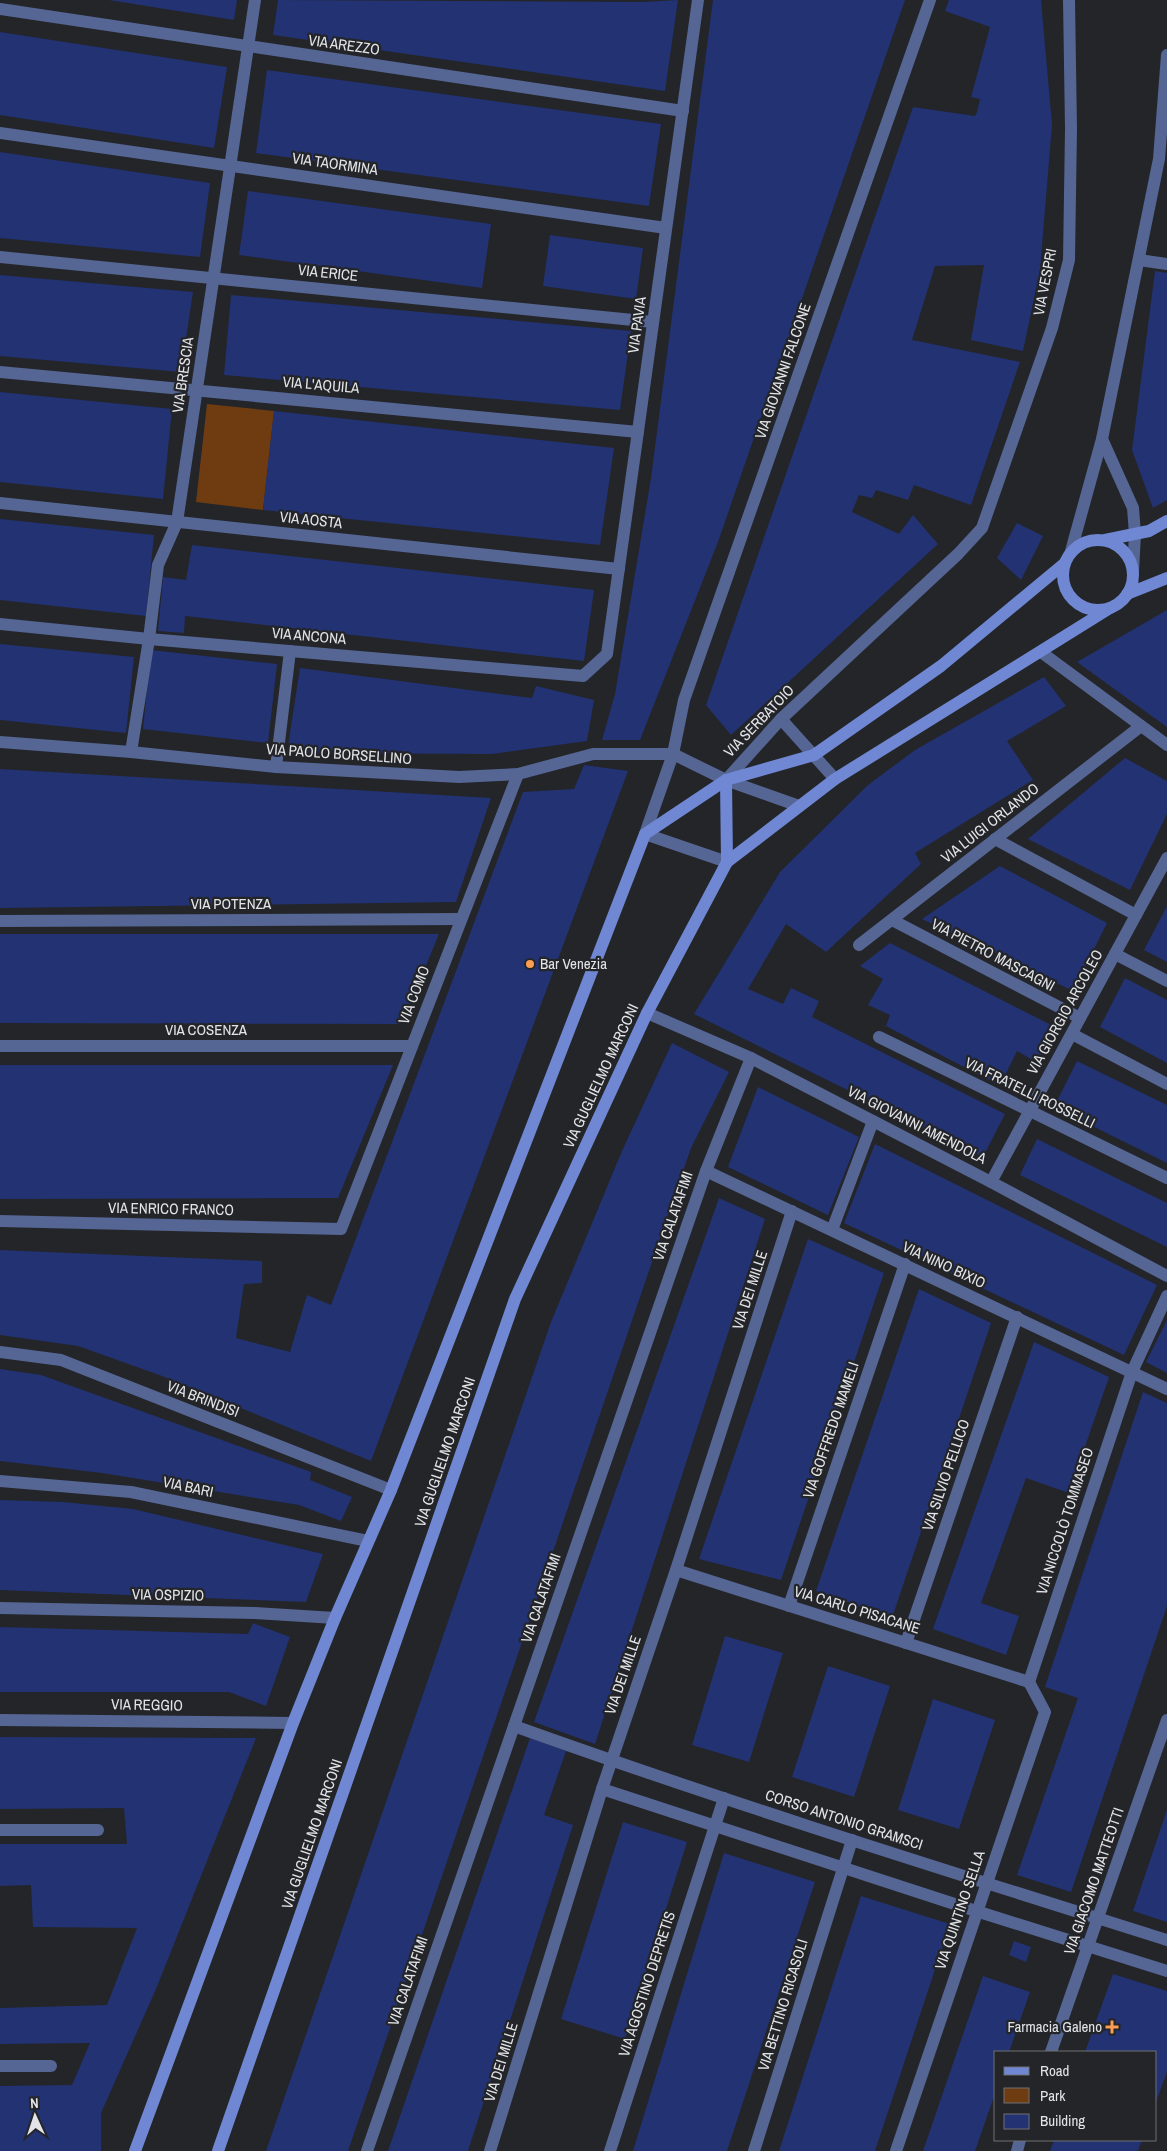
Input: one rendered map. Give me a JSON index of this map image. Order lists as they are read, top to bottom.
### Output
{
  "streets": {
    "street": [
      "VIA AREZZO",
      "VIA TAORMINA",
      "VIA ERICE",
      "VIA VESPRI",
      "VIA PAVIA",
      "VIA GIOVANNI FALCONE",
      "VIA BRESCIA",
      "VIA L'AQUILA",
      "VIA AOSTA",
      "VIA ANCONA",
      "VIA SERBATOIO",
      "VIA PAOLO BORSELLINO",
      "VIA LUIGI ORLANDO",
      "VIA POTENZA",
      "VIA PIETRO MASCAGNI",
      "VIA COMO",
      "VIA GIORGIO ARCOLEO",
      "VIA COSENZA",
      "VIA GUGLIELMO MARCONI",
      "VIA FRATELLI ROSSELLI",
      "VIA GIOVANNI AMENDOLA",
      "VIA ENRICO FRANCO",
      "VIA CALATAFIMI",
      "VIA NINO BIXIO",
      "VIA DEI MILLE",
      "VIA BRINDISI",
      "VIA GOFFREDO MAMELI",
      "VIA SILVIO PELLICO",
      "VIA BARI",
      "VIA NICCOLÒ TOMMASEO",
      "VIA OSPIZIO",
      "VIA CARLO PISACANE",
      "VIA REGGIO",
      "CORSO ANTONIO GRAMSCI",
      "VIA GIACOMO MATTEOTTI",
      "VIA QUINTINO SELLA",
      "VIA AGOSTINO DEPRETIS",
      "VIA BETTINO RICASOLI"
    ]
  },
  "crossings": [
    ["VIA AREZZO", "VIA PAVIA"],
    ["VIA AREZZO", "VIA BRESCIA"],
    ["VIA TAORMINA", "VIA PAVIA"],
    ["VIA TAORMINA", "VIA BRESCIA"],
    ["VIA ERICE", "VIA PAVIA"],
    ["VIA ERICE", "VIA BRESCIA"],
    ["VIA VESPRI", "VIA SERBATOIO"],
    ["VIA PAVIA", "VIA L'AQUILA"],
    ["VIA PAVIA", "VIA AOSTA"],
    ["VIA PAVIA", "VIA ANCONA"],
    ["VIA GIOVANNI FALCONE", "VIA PAOLO BORSELLINO"],
    ["VIA BRESCIA", "VIA L'AQUILA"],
    ["VIA BRESCIA", "VIA AOSTA"],
    ["VIA BRESCIA", "VIA ANCONA"],
    ["VIA BRESCIA", "VIA PAOLO BORSELLINO"],
    ["VIA SERBATOIO", "VIA GUGLIELMO MARCONI"],
    ["VIA PAOLO BORSELLINO", "VIA COMO"],
    ["VIA LUIGI ORLANDO", "VIA PIETRO MASCAGNI"],
    ["VIA POTENZA", "VIA COMO"],
    ["VIA PIETRO MASCAGNI", "VIA GIORGIO ARCOLEO"],
    ["VIA COMO", "VIA COSENZA"],
    ["VIA COMO", "VIA ENRICO FRANCO"],
    ["VIA GIORGIO ARCOLEO", "VIA FRATELLI ROSSELLI"],
    ["VIA GIORGIO ARCOLEO", "VIA GIOVANNI AMENDOLA"],
    ["VIA GUGLIELMO MARCONI", "VIA GIOVANNI AMENDOLA"],
    ["VIA GIOVANNI AMENDOLA", "VIA CALATAFIMI"],
    ["VIA CALATAFIMI", "VIA NINO BIXIO"],
    ["VIA CALATAFIMI", "CORSO ANTONIO GRAMSCI"],
    ["VIA NINO BIXIO", "VIA DEI MILLE"],
    ["VIA NINO BIXIO", "VIA GOFFREDO MAMELI"],
    ["VIA NINO BIXIO", "VIA SILVIO PELLICO"],
    ["VIA NINO BIXIO", "VIA NICCOLÒ TOMMASEO"],
    ["VIA DEI MILLE", "VIA CARLO PISACANE"],
    ["VIA DEI MILLE", "CORSO ANTONIO GRAMSCI"],
    ["VIA GOFFREDO MAMELI", "VIA CARLO PISACANE"],
    ["VIA SILVIO PELLICO", "VIA CARLO PISACANE"],
    ["VIA NICCOLÒ TOMMASEO", "VIA CARLO PISACANE"],
    ["VIA NICCOLÒ TOMMASEO", "VIA QUINTINO SELLA"],
    ["VIA CARLO PISACANE", "VIA QUINTINO SELLA"],
    ["CORSO ANTONIO GRAMSCI", "VIA GIACOMO MATTEOTTI"],
    ["CORSO ANTONIO GRAMSCI", "VIA QUINTINO SELLA"],
    ["CORSO ANTONIO GRAMSCI", "VIA AGOSTINO DEPRETIS"],
    ["CORSO ANTONIO GRAMSCI", "VIA BETTINO RICASOLI"]
  ],
  "places": {
    "other": ["Bar Venezia"],
    "health": ["Farmacia Galeno"]
  },
  "legend": ["Road", "Park", "Building"],
  "north": "top"
}
